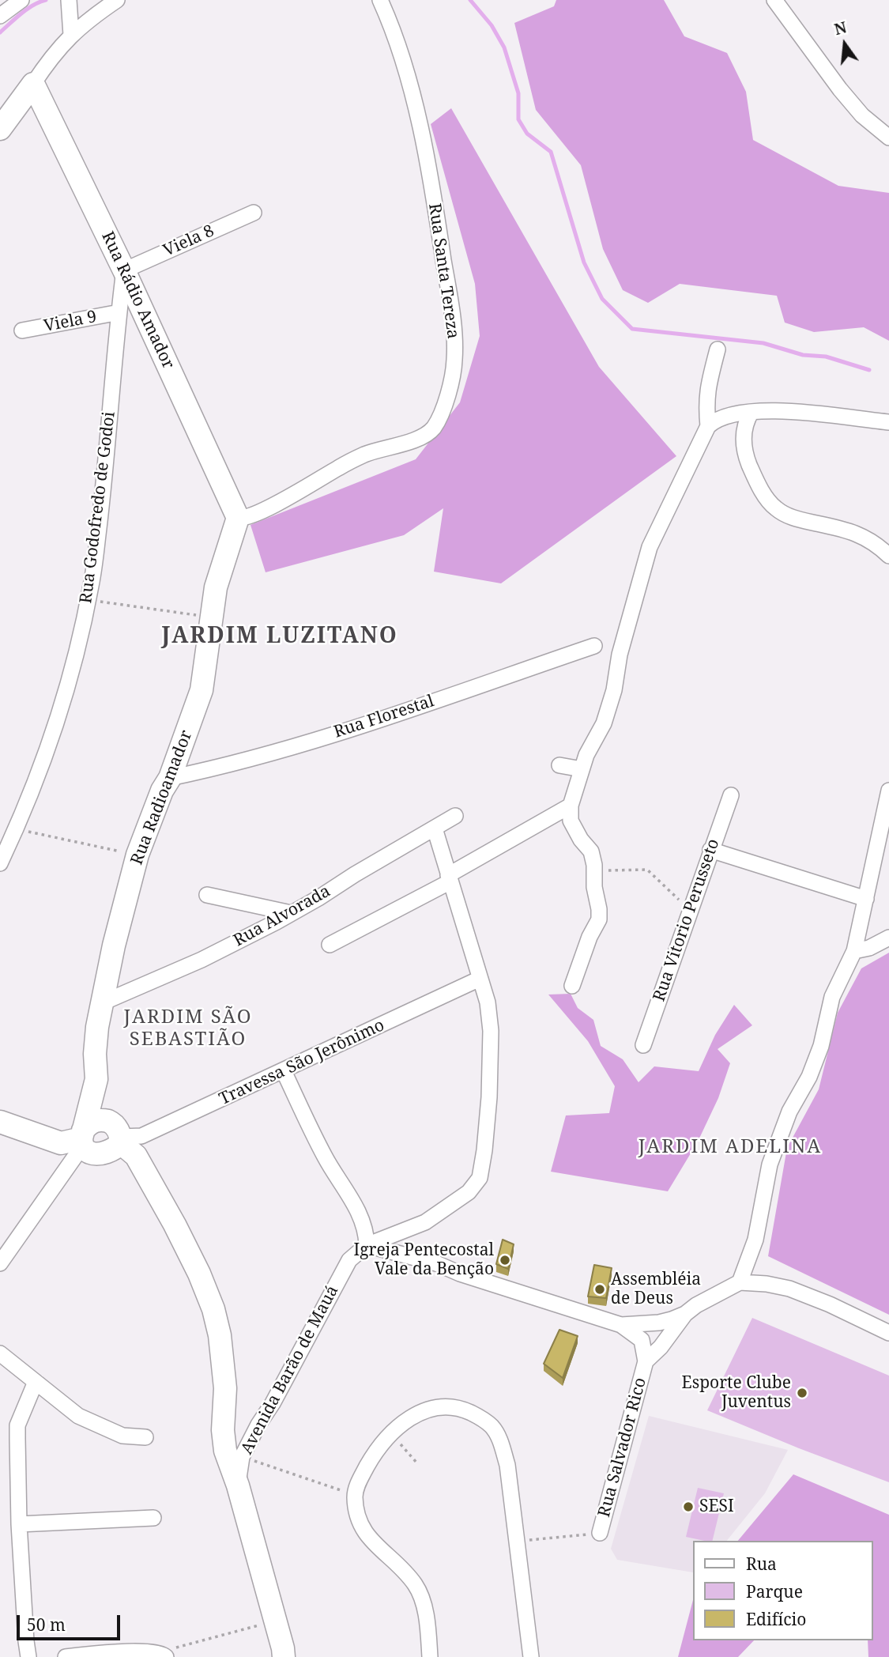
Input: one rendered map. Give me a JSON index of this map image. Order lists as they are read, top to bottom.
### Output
{
  "streets": {
    "street": [
      "Viela 8",
      "Rua Santa Tereza",
      "Rua Rádio Amador",
      "Viela 9",
      "Rua Godofredo de Godoi",
      "Rua Florestal",
      "Rua Radioamador",
      "Rua Alvorada",
      "Rua Vitorio Perusseto",
      "Travessa São Jerônimo",
      "Avenida Barão de Mauá",
      "Rua Salvador Rico"
    ]
  },
  "crossings": [
    ["Viela 8", "Rua Rádio Amador"],
    ["Viela 8", "Rua Godofredo de Godoi"],
    ["Rua Santa Tereza", "Rua Rádio Amador"],
    ["Rua Santa Tereza", "Rua Radioamador"],
    ["Rua Rádio Amador", "Viela 9"],
    ["Rua Rádio Amador", "Rua Godofredo de Godoi"],
    ["Rua Rádio Amador", "Rua Radioamador"],
    ["Viela 9", "Rua Godofredo de Godoi"],
    ["Rua Florestal", "Rua Radioamador"],
    ["Rua Radioamador", "Rua Alvorada"],
    ["Rua Radioamador", "Travessa São Jerônimo"]
  ],
  "districts": ["JARDIM LUZITANO", "JARDIM SÃO SEBASTIÃO", "JARDIM ADELINA"],
  "places": [
    "Igreja Pentecostal Vale da Benção",
    "Assembléia de Deus",
    "Esporte Clube Juventus",
    "SESI"
  ],
  "legend": ["Rua", "Parque", "Edifício"],
  "scale_bar": "50 m",
  "north": "top"
}
